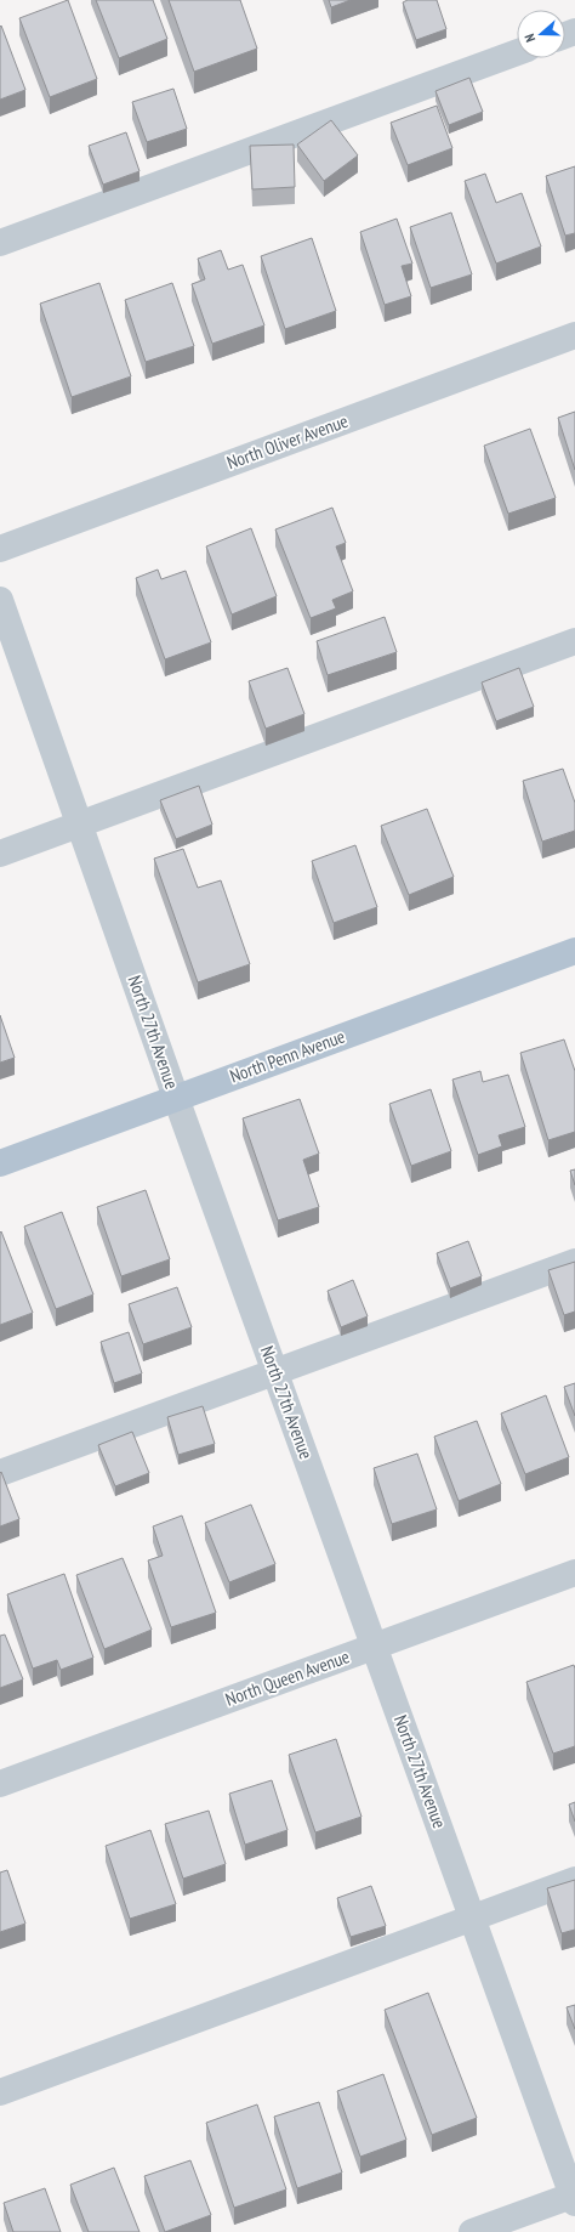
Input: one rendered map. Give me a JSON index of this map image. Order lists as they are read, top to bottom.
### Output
{
  "streets": {
    "main road": ["North Penn Avenue"],
    "street": ["North Oliver Avenue", "North 27th Avenue", "North Queen Avenue"]
  },
  "crossings": [
    ["North 27th Avenue", "North Penn Avenue"],
    ["North 27th Avenue", "North Queen Avenue"]
  ],
  "north": "left"
}
